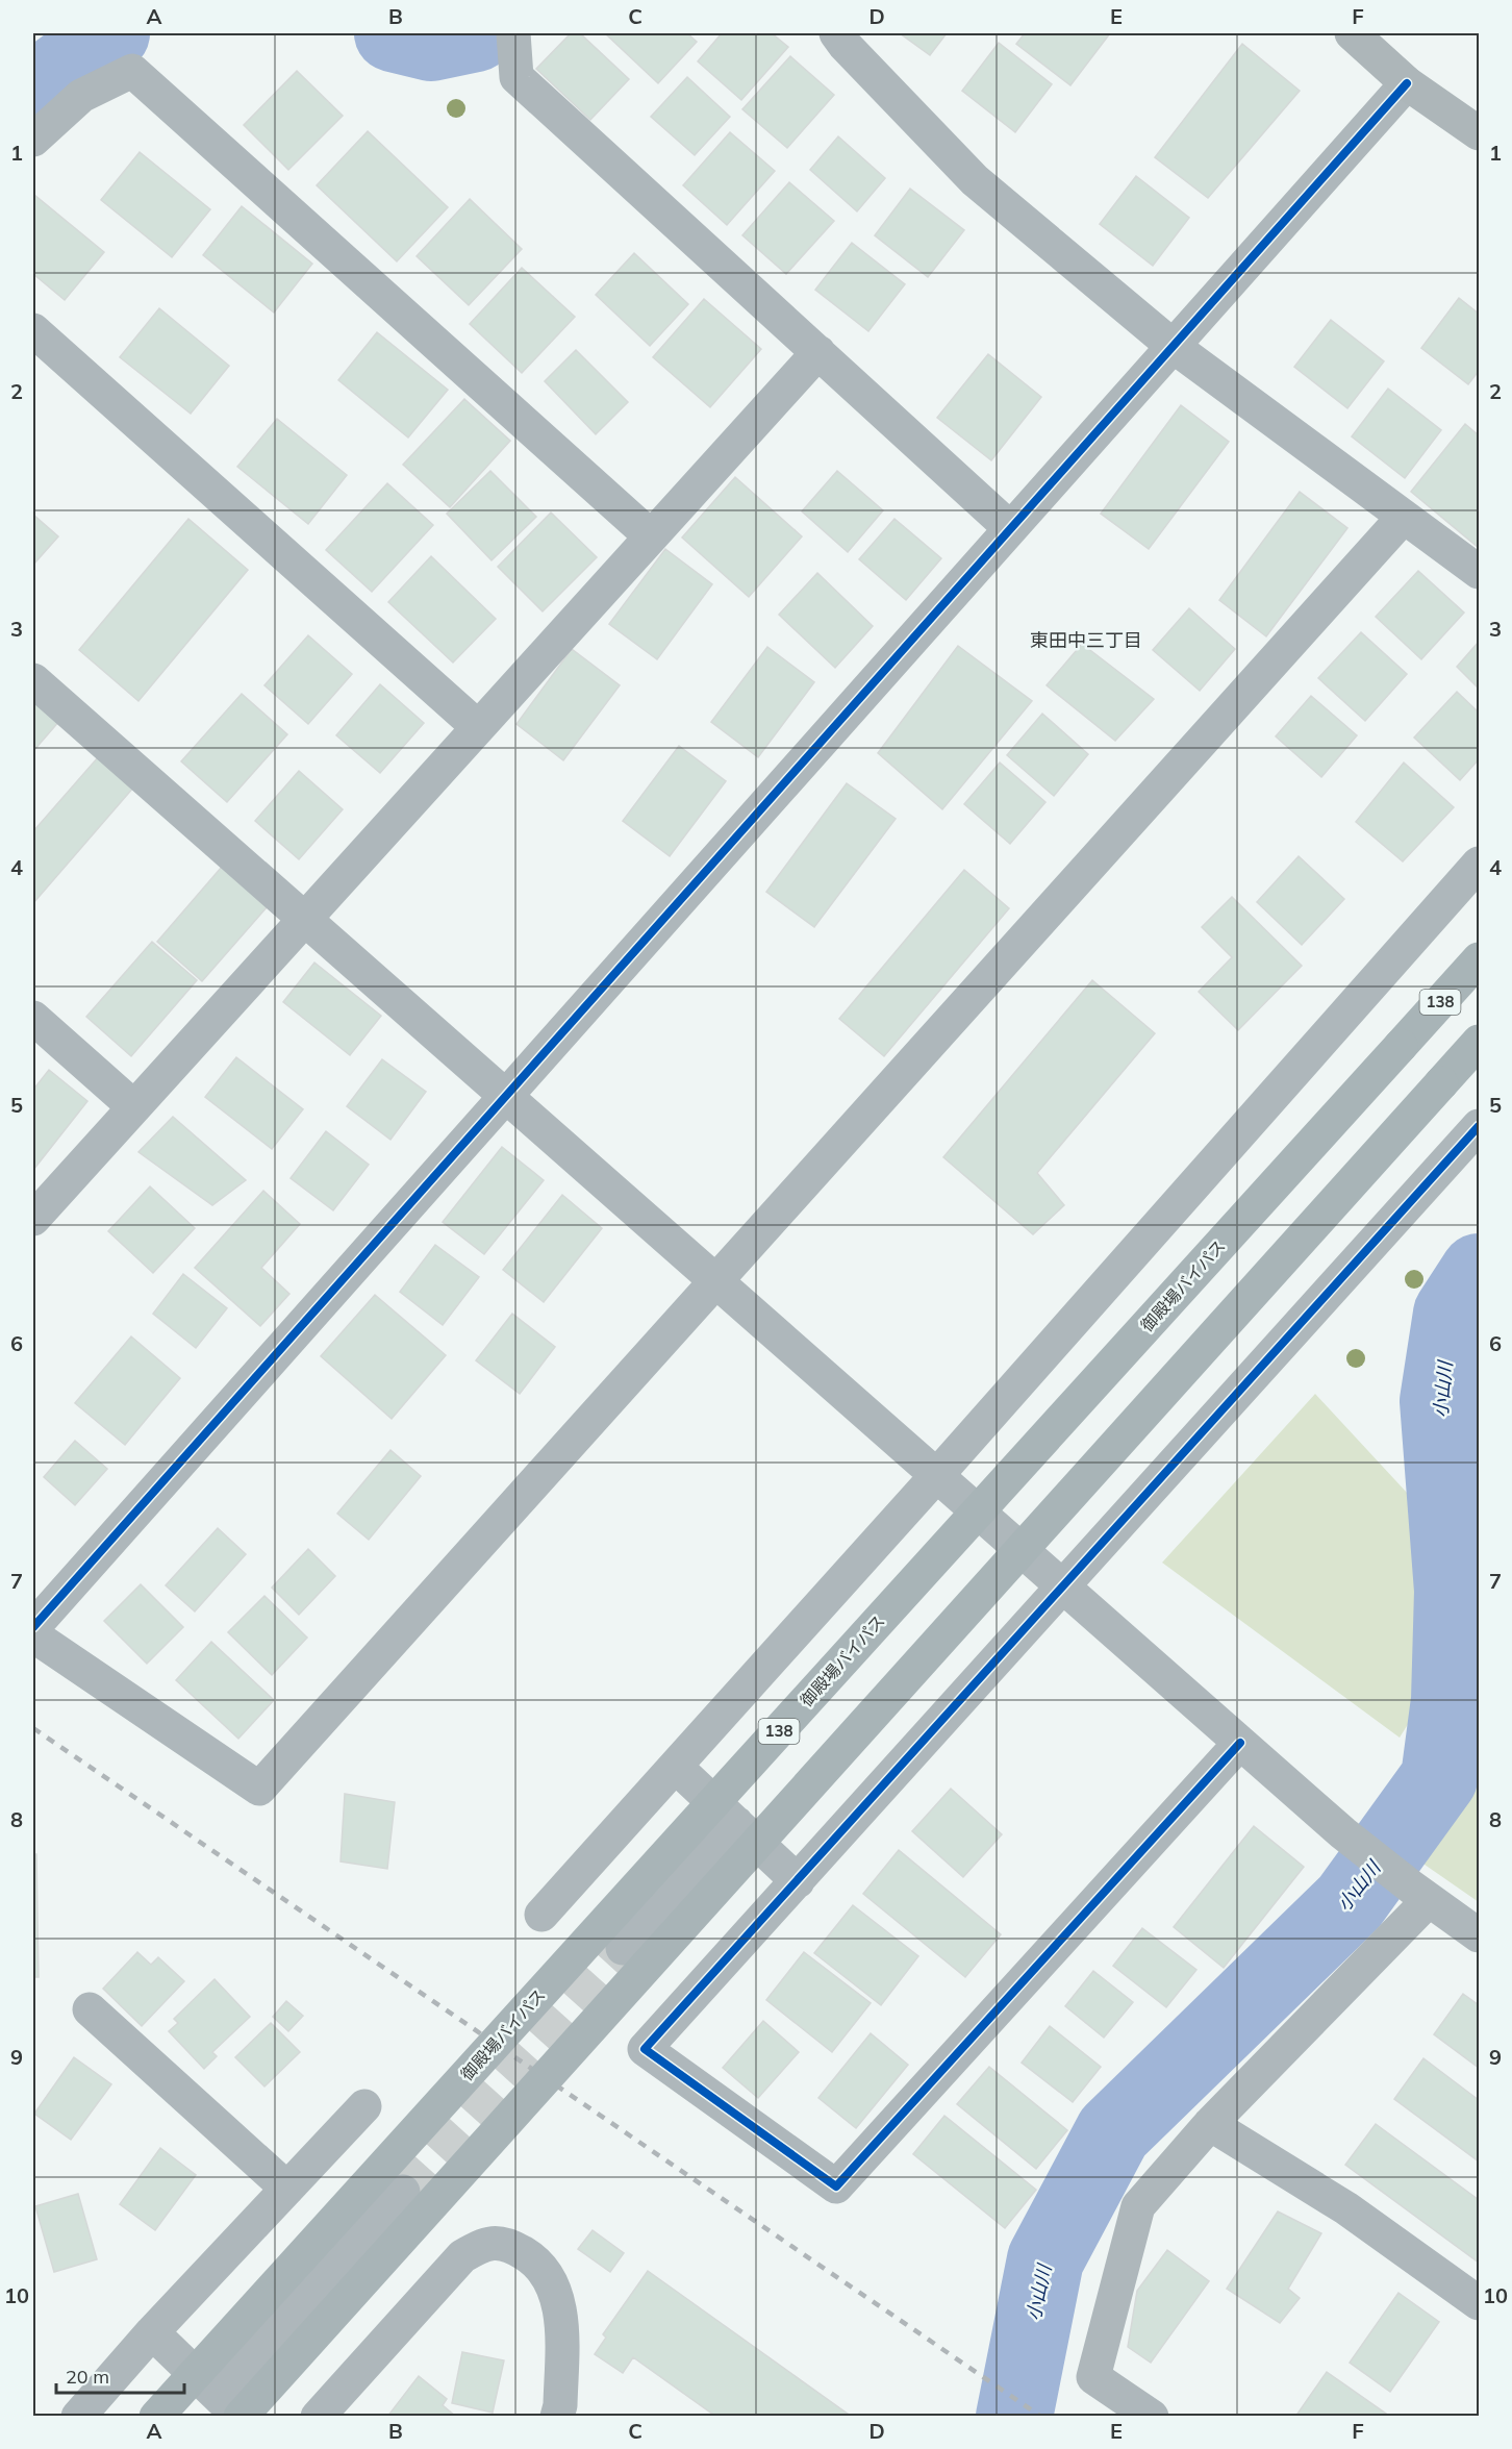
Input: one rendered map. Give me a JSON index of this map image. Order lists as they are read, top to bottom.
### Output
{
  "streets": {
    "highway": ["138", "御殿場バイパス"]
  },
  "districts": ["東田中三丁目"],
  "water": ["小山川"],
  "scale_bar": "20 m",
  "grid": {
    "columns": [
      "A",
      "B",
      "C",
      "D",
      "E",
      "F"
    ],
    "rows": [
      "1",
      "2",
      "3",
      "4",
      "5",
      "6",
      "7",
      "8",
      "9",
      "10"
    ]
  }
}
